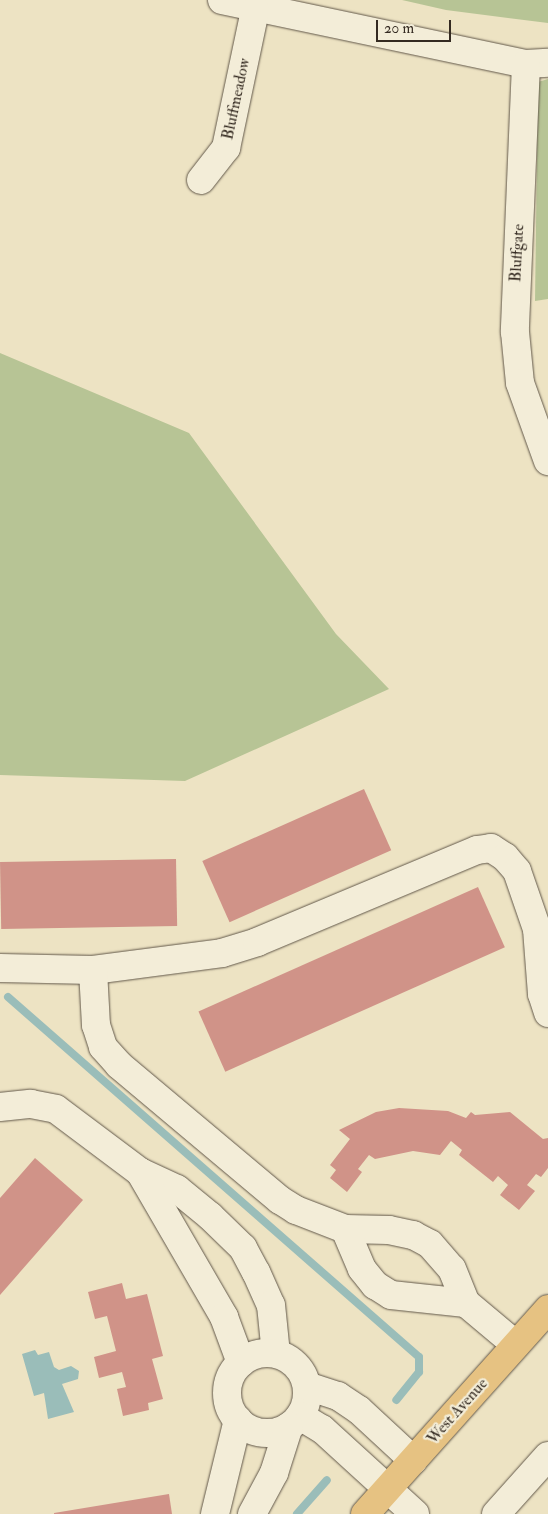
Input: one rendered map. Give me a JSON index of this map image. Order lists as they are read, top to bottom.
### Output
{
  "streets": {
    "main road": ["West Avenue"],
    "street": ["Bluffmeadow", "Bluffgate"]
  },
  "scale_bar": "20 m"
}
